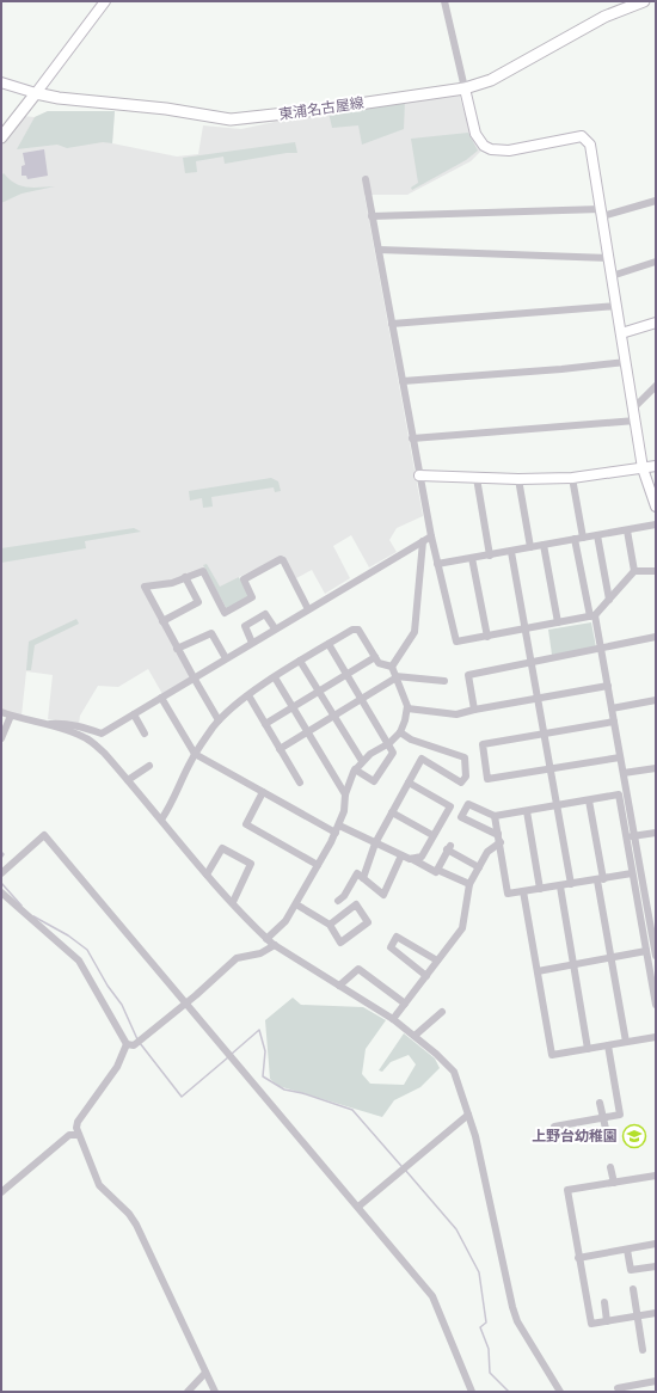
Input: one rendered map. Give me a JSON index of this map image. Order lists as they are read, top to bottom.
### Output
{
  "streets": {
    "main road": ["東浦名古屋線"]
  },
  "places": {
    "school or university": ["上野台幼稚園"]
  }
}
